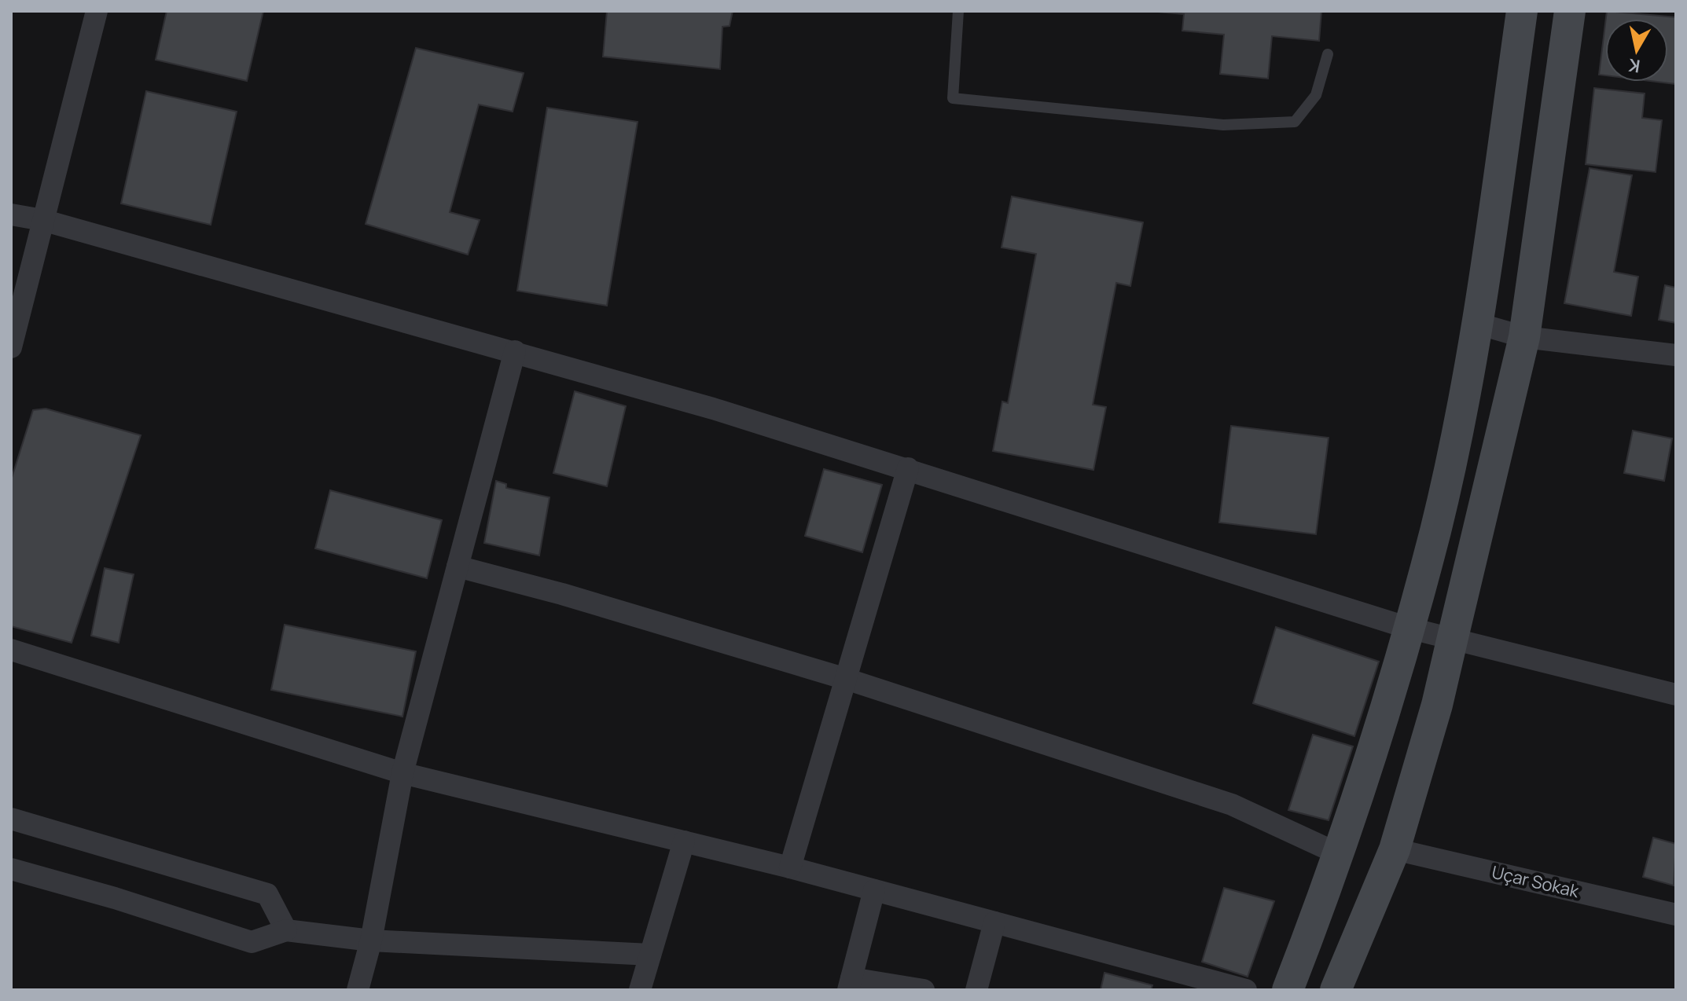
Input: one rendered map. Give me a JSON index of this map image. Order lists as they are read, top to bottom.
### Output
{
  "streets": {
    "street": ["Uçar Sokak"]
  },
  "north": "bottom"
}
